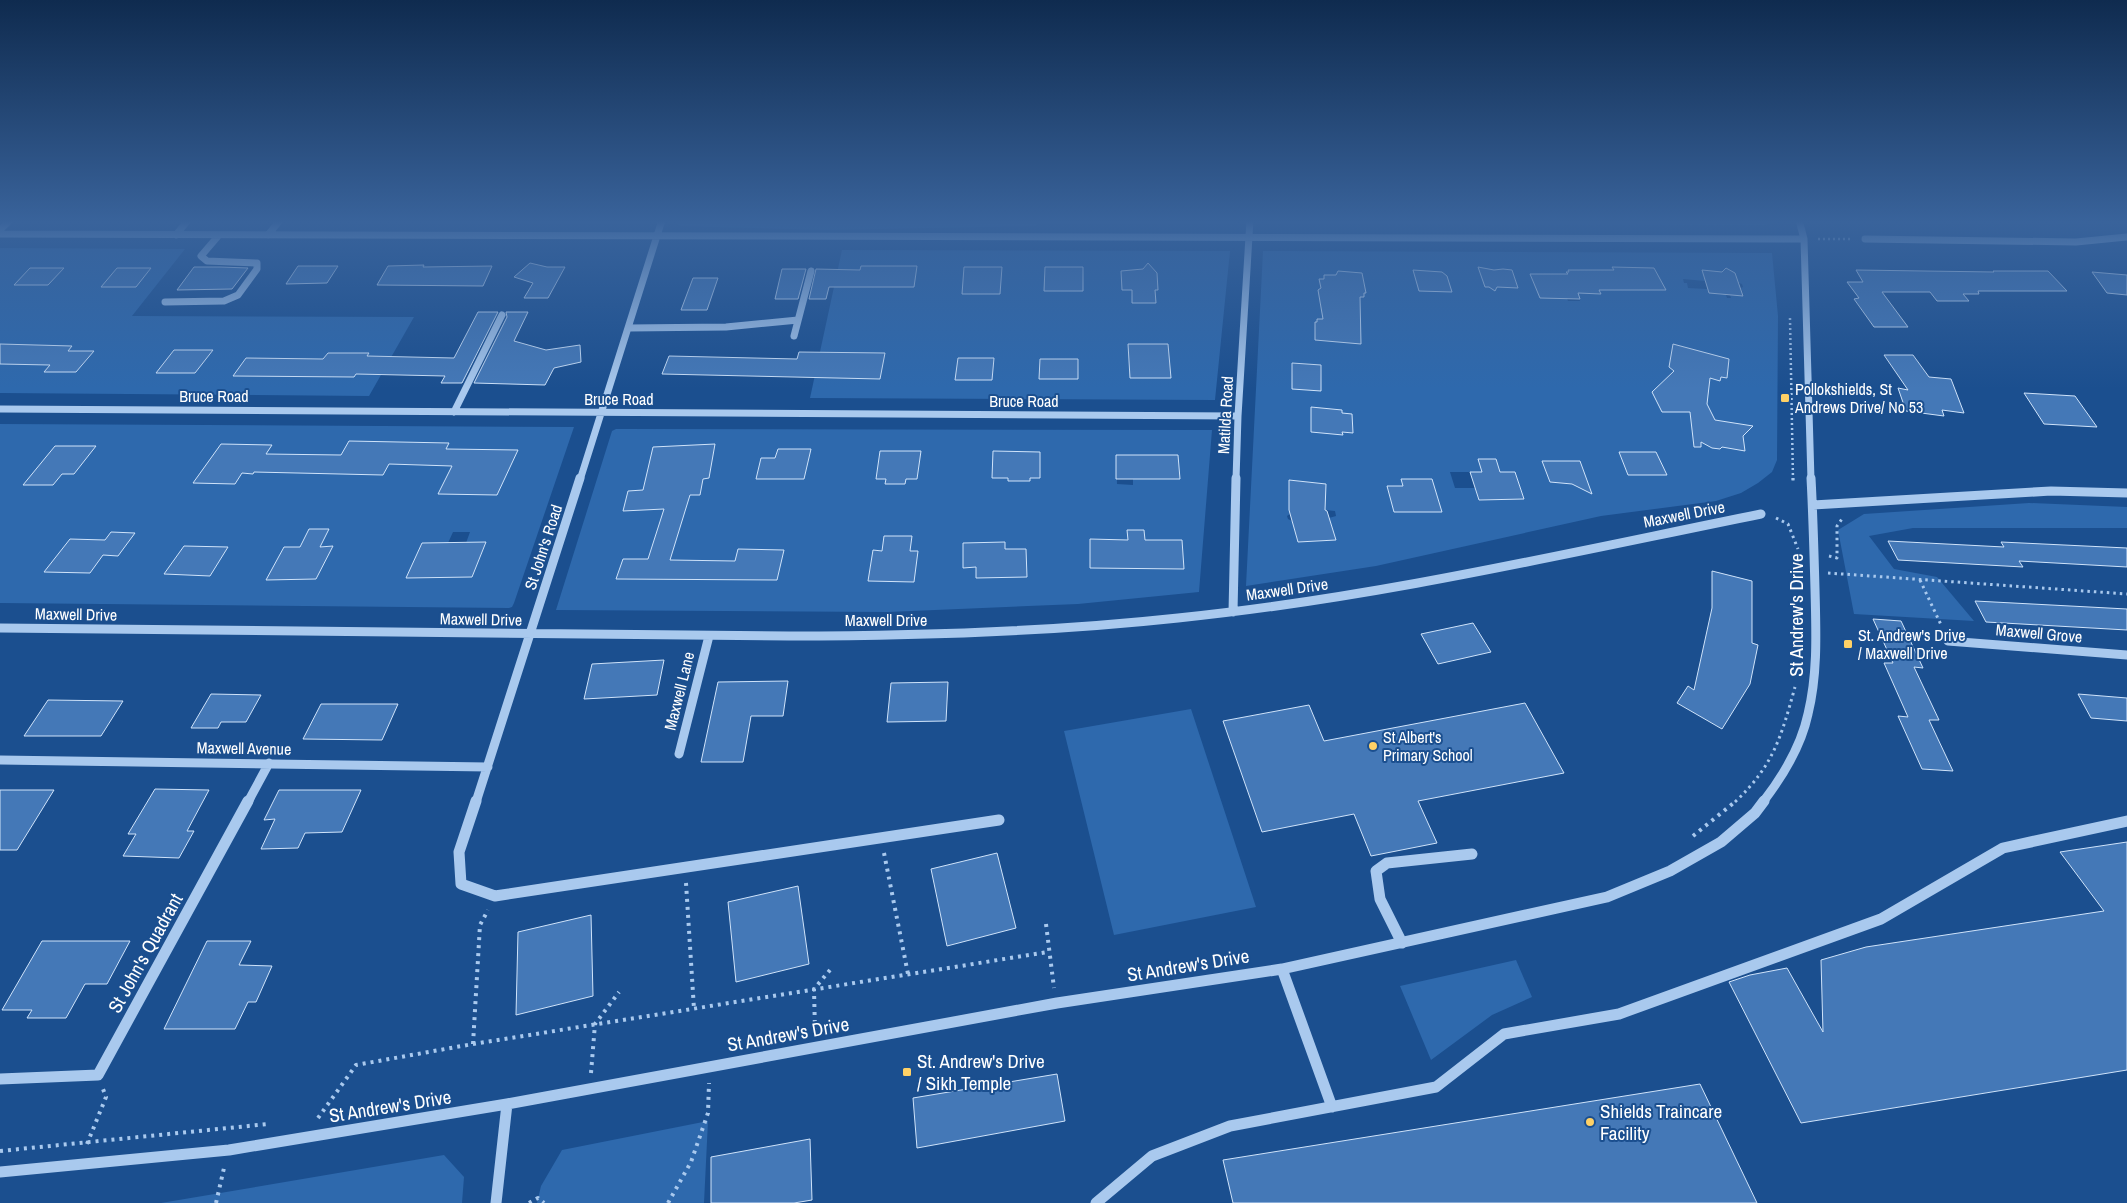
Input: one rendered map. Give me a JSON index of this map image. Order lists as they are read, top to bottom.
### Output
{
  "streets": {
    "street": [
      "Bruce Road",
      "Matilda Road",
      "Maxwell Drive",
      "St John's Road",
      "St Andrew's Drive",
      "Maxwell Grove",
      "Maxwell Lane",
      "Maxwell Avenue",
      "St John's Quadrant"
    ]
  },
  "crossings": [
    ["Bruce Road", "Matilda Road"],
    ["Bruce Road", "St John's Road"],
    ["Matilda Road", "Maxwell Drive"],
    ["Maxwell Drive", "St John's Road"],
    ["Maxwell Drive", "Maxwell Lane"],
    ["St John's Road", "Maxwell Avenue"],
    ["Maxwell Avenue", "St John's Quadrant"]
  ],
  "places": {
    "transit": ["Pollokshields, St Andrews Drive/ No 53", "St. Andrew's Drive / Maxwell Drive", "St. Andrew's Drive / Sikh Temple"],
    "other": ["St Albert's Primary School", "Shields Traincare Facility"]
  }
}
